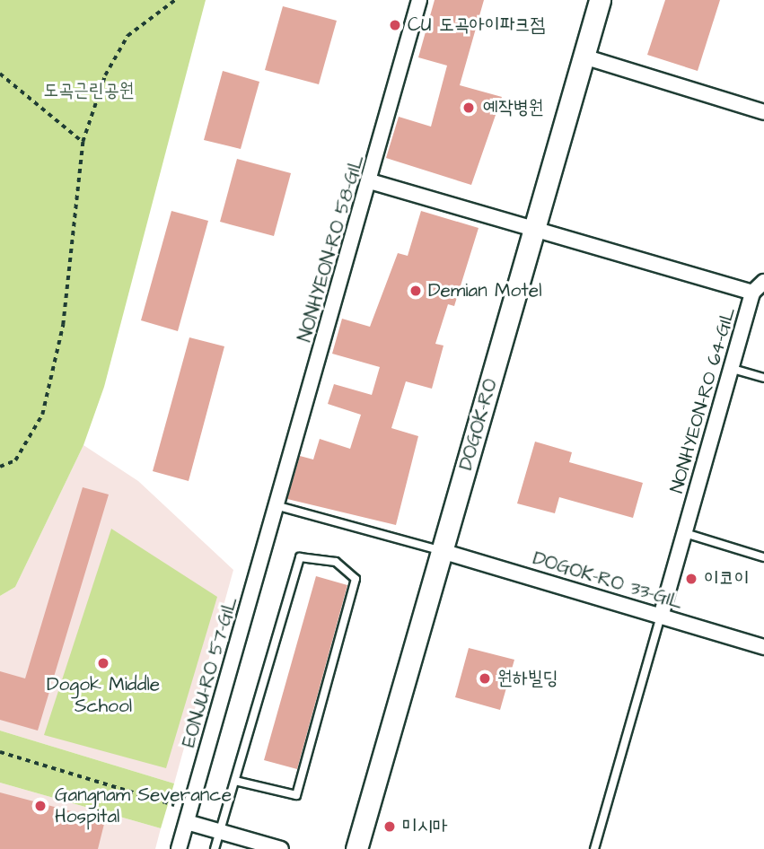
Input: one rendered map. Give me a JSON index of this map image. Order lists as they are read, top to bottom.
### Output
{
  "streets": {
    "main road": ["DOGOK-RO"],
    "street": [
      "NONHYEON-RO 58-GIL",
      "NONHYEON-RO 64-GIL",
      "DOGOK-RO 33-GIL",
      "EONJU-RO 57-GIL"
    ]
  },
  "crossings": [
    ["NONHYEON-RO 58-GIL", "EONJU-RO 57-GIL"],
    ["NONHYEON-RO 64-GIL", "DOGOK-RO 33-GIL"],
    ["DOGOK-RO", "DOGOK-RO 33-GIL"]
  ],
  "parks": ["도곡근린공원"],
  "places": [
    "CU 도곡아이파크점",
    "예작병원",
    "Demian Motel",
    "이코이",
    "Dogok Middle School",
    "원하빌딩",
    "Gangnam Severance Hospital",
    "미시마"
  ]
}
